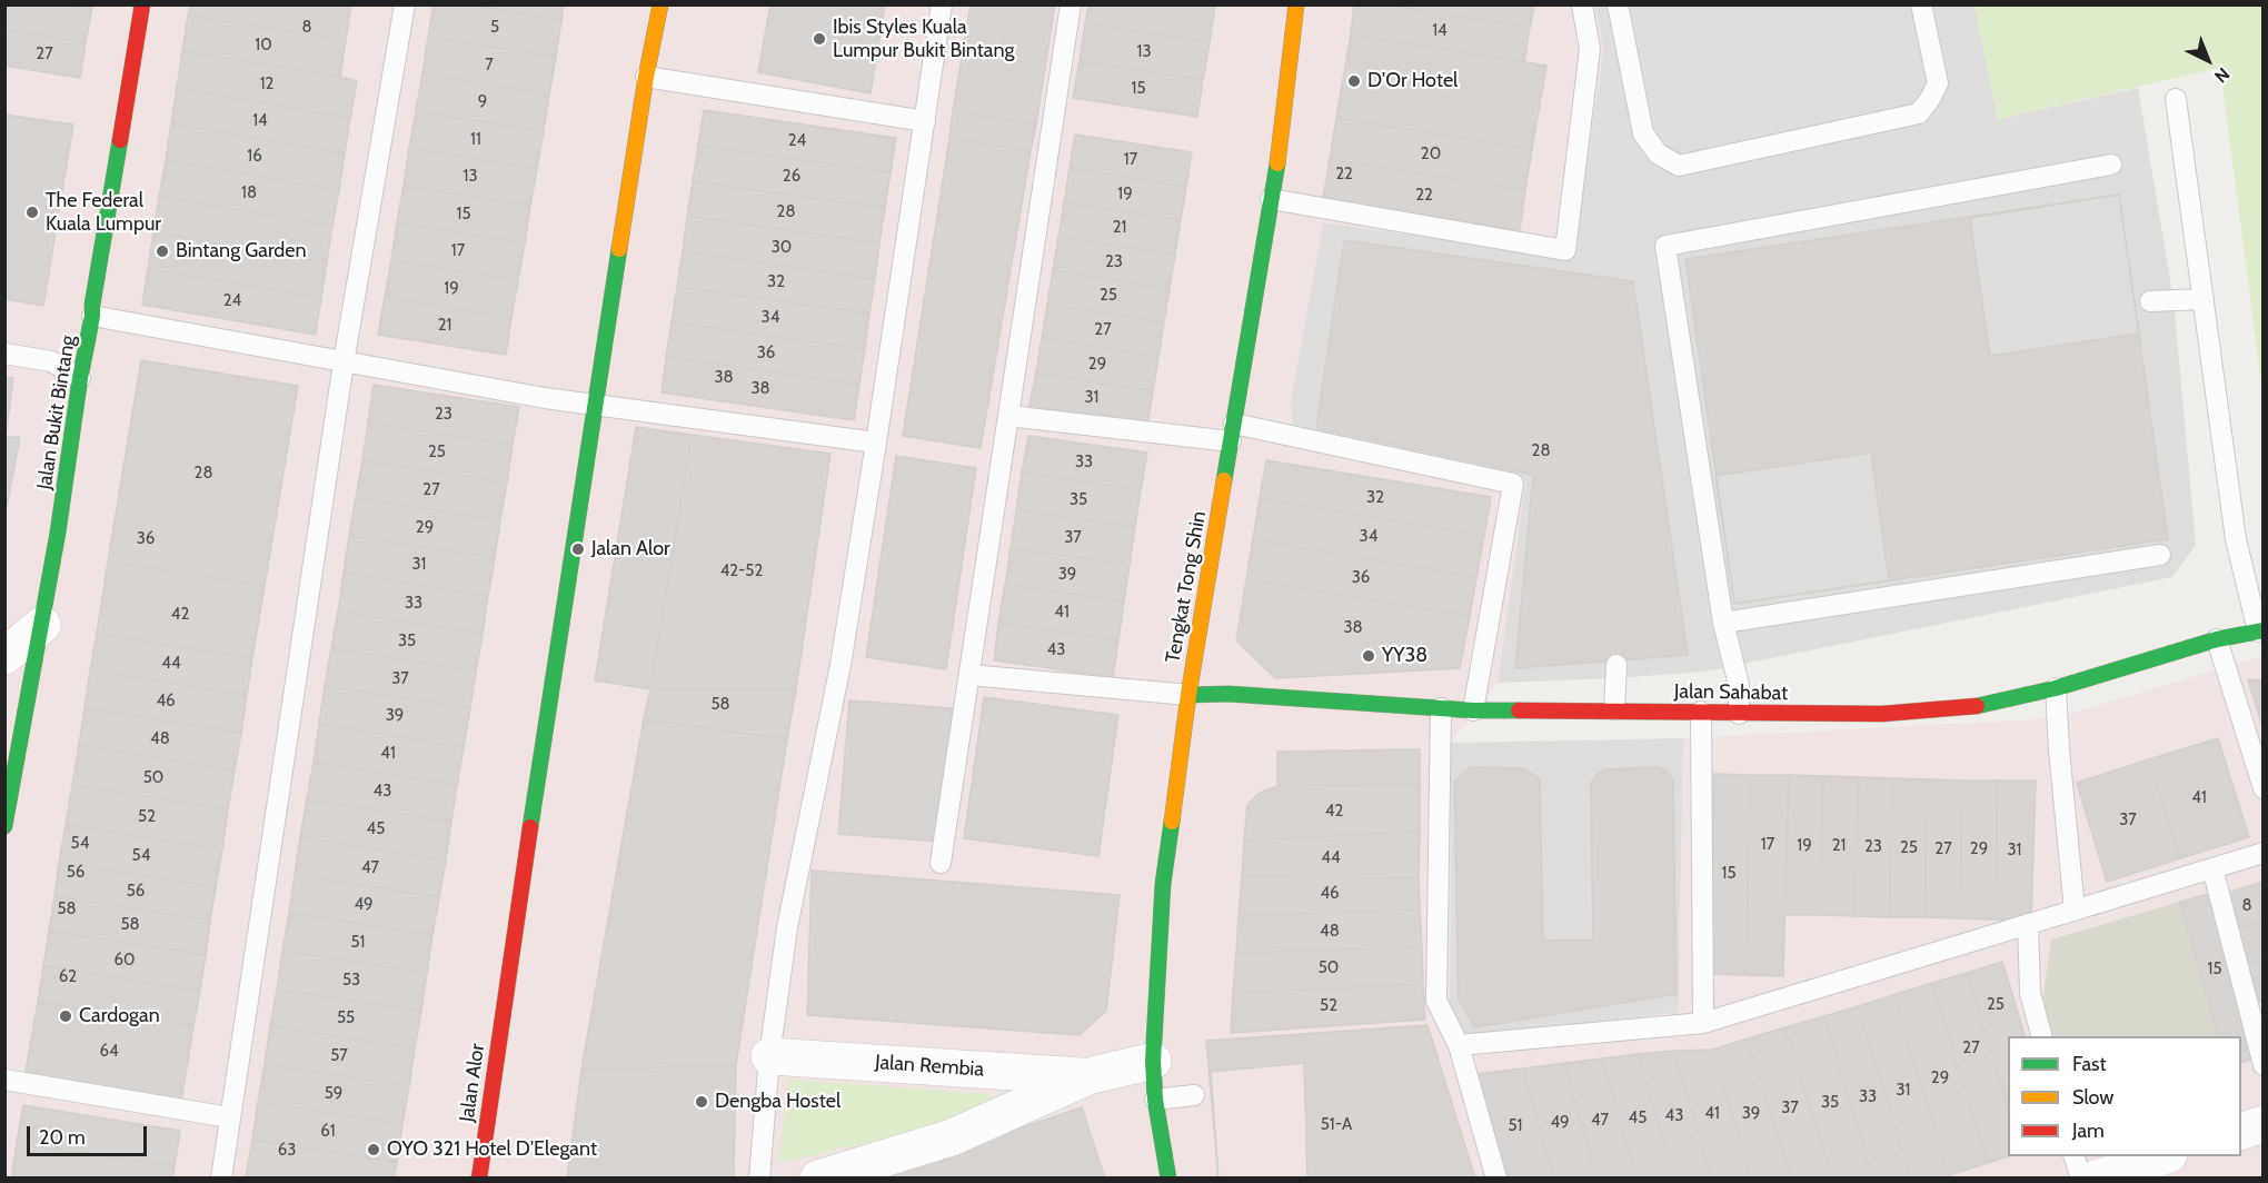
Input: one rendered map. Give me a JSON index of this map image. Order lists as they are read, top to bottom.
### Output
{
  "streets": {
    "street": [
      "Jalan Bukit Bintang",
      "Tengkat Tong Shin",
      "Jalan Sahabat",
      "Jalan Rembia",
      "Jalan Alor"
    ]
  },
  "crossings": [
    ["Tengkat Tong Shin", "Jalan Sahabat"],
    ["Tengkat Tong Shin", "Jalan Rembia"]
  ],
  "places": [
    "Ibis Styles Kuala Lumpur Bukit Bintang",
    "D'Or Hotel",
    "The Federal Kuala Lumpur",
    "Bintang Garden",
    "Jalan Alor",
    "YY38",
    "Cardogan",
    "Dengba Hostel",
    "OYO 321 Hotel D'Elegant"
  ],
  "house_numbers": [
    "8",
    "5",
    "14",
    "10",
    "13",
    "27",
    "7",
    "12",
    "15",
    "9",
    "14",
    "11",
    "24",
    "20",
    "16",
    "17",
    "22",
    "13",
    "26",
    "18",
    "19",
    "22",
    "28",
    "15",
    "21",
    "30",
    "17",
    "23",
    "32",
    "19",
    "25",
    "24",
    "34",
    "21",
    "27",
    "36",
    "29",
    "38",
    "38",
    "31",
    "23",
    "28",
    "25",
    "33",
    "28",
    "27",
    "32",
    "35",
    "29",
    "34",
    "37",
    "36",
    "31",
    "42-52",
    "39",
    "36",
    "33",
    "41",
    "42",
    "38",
    "35",
    "43",
    "44",
    "37",
    "46",
    "58",
    "39",
    "48",
    "41",
    "50",
    "43",
    "41",
    "42",
    "52",
    "37",
    "45",
    "54",
    "17",
    "19",
    "21",
    "23",
    "25",
    "27",
    "29",
    "31",
    "54",
    "44",
    "47",
    "56",
    "15",
    "56",
    "46",
    "49",
    "8",
    "58",
    "58",
    "48",
    "51",
    "60",
    "50",
    "15",
    "62",
    "53",
    "25",
    "52",
    "55",
    "27",
    "64",
    "57",
    "29",
    "31",
    "59",
    "33",
    "35",
    "37",
    "41",
    "39",
    "43",
    "45",
    "47",
    "49",
    "51-A",
    "51",
    "61",
    "63"
  ],
  "legend": ["Fast", "Slow", "Jam"],
  "scale_bar": "20 m",
  "north": "bottom right"
}
